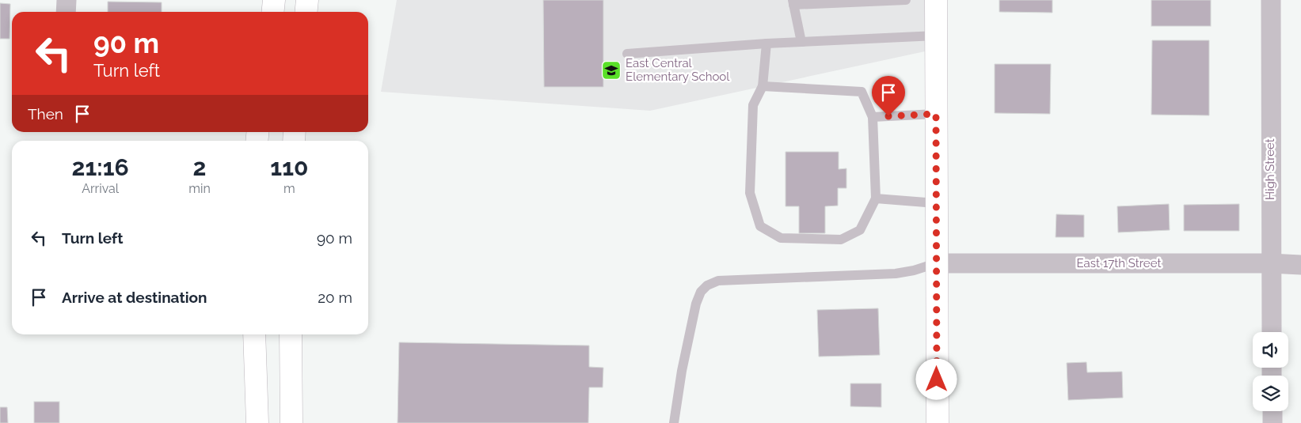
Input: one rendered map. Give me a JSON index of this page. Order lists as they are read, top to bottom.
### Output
{
  "streets": {
    "street": ["High Street", "East 17th Street"]
  },
  "crossings": [
    ["High Street", "East 17th Street"]
  ],
  "places": {
    "school or university": ["East Central Elementary School"]
  },
  "page": {
    "turn": ["90 m", "Turn left"],
    "then": "Then",
    "eta": [
      "21:16",
      "Arrival",
      "2",
      "min",
      "110",
      "m"
    ],
    "list": [
      {
        "name": "Turn left",
        "value": "90 m"
      },
      {
        "name": "Arrive at destination",
        "value": "20 m"
      }
    ]
  }
}
